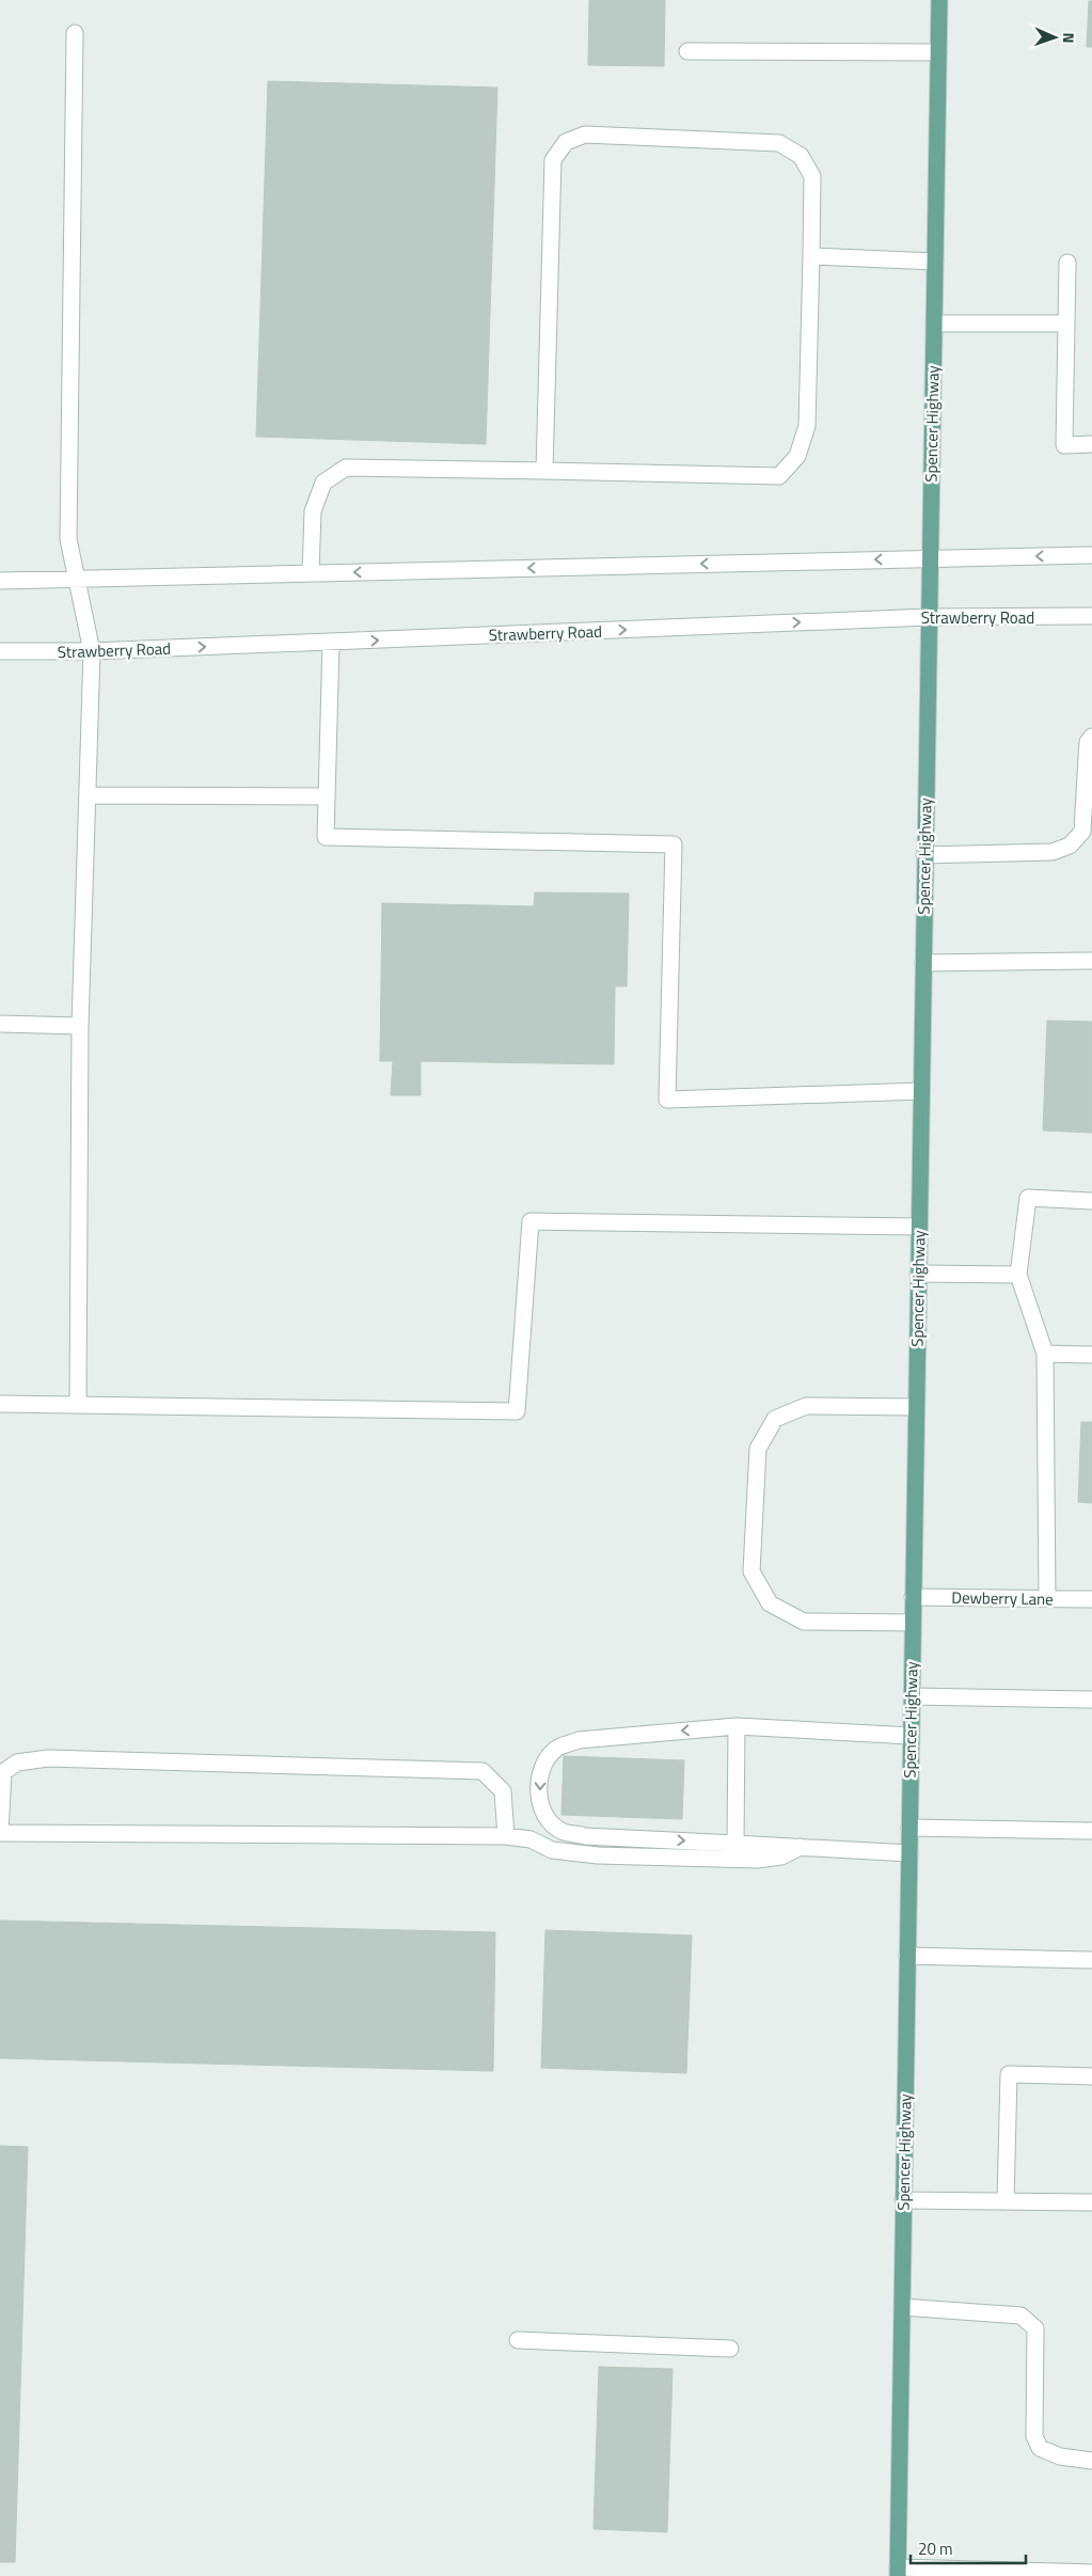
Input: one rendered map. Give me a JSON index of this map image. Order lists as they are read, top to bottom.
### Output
{
  "streets": {
    "main road": ["Spencer Highway"],
    "street": ["Strawberry Road", "Dewberry Lane"]
  },
  "crossings": [
    ["Spencer Highway", "Strawberry Road"],
    ["Spencer Highway", "Dewberry Lane"]
  ],
  "scale_bar": "20 m",
  "north": "right"
}
